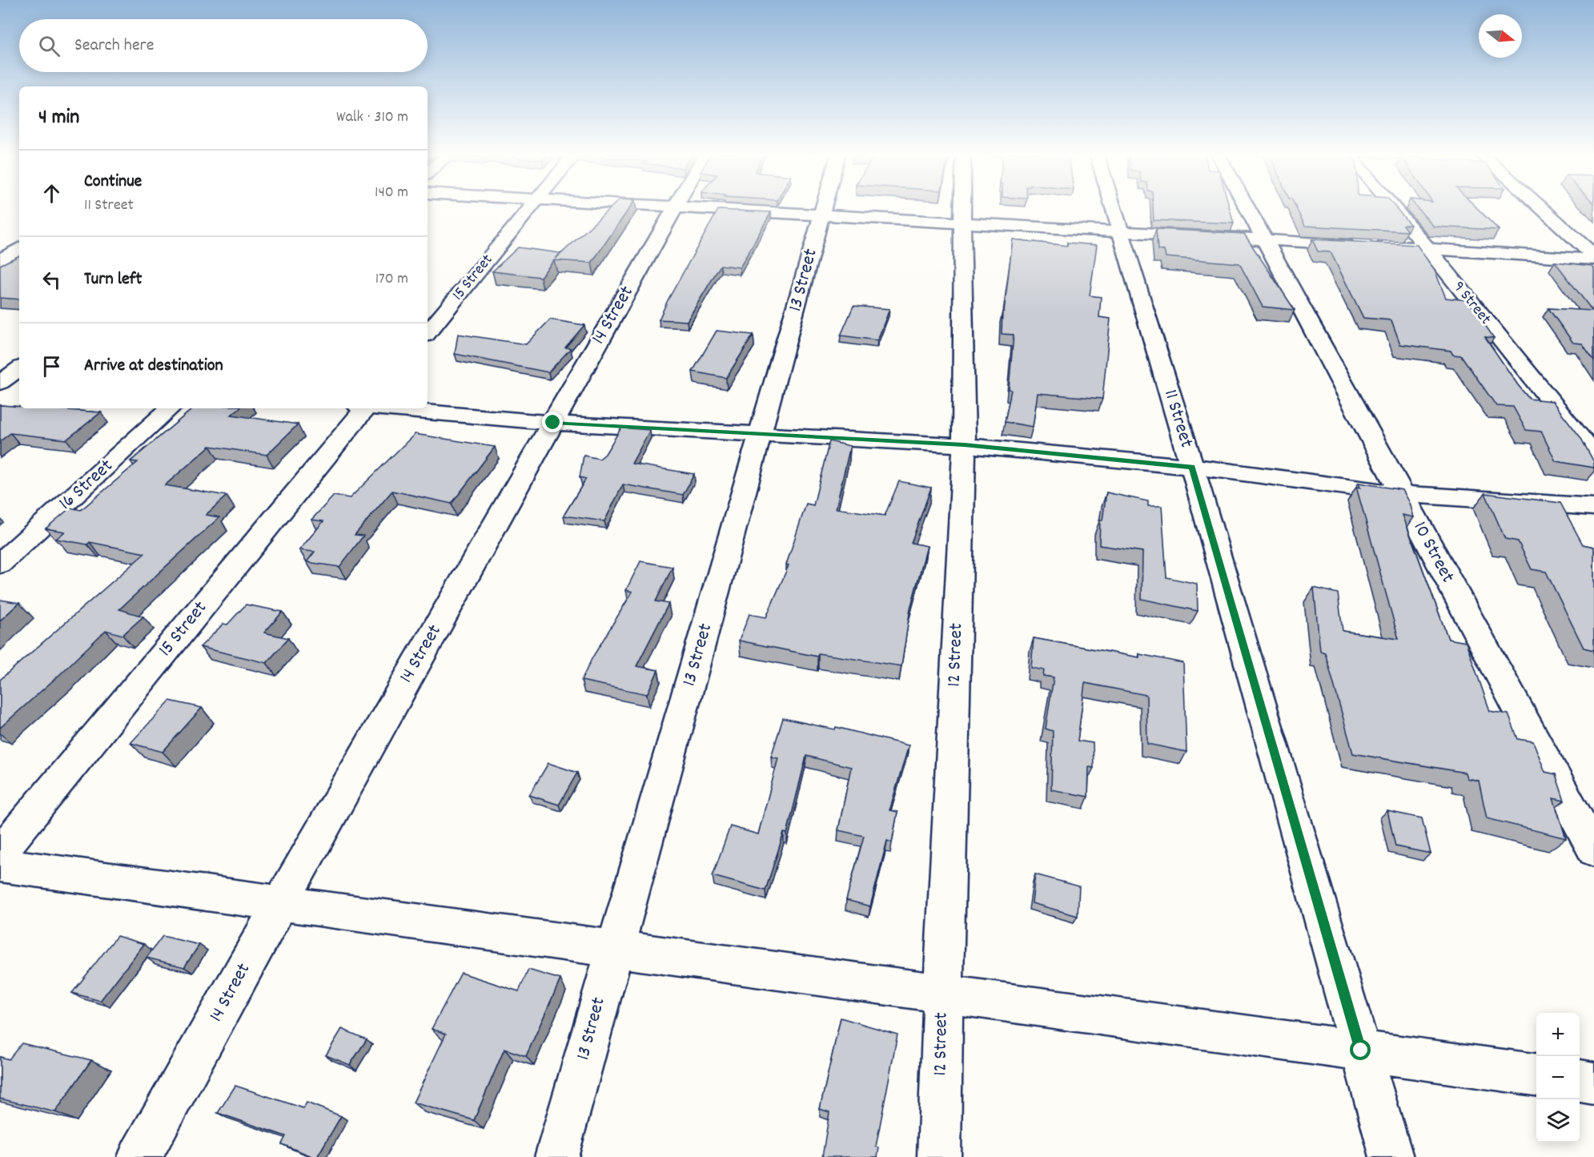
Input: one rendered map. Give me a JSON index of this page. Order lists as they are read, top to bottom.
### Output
{
  "streets": {
    "street": [
      "15 Street",
      "13 Street",
      "9 Street",
      "14 Street",
      "11 Street",
      "16 Street",
      "10 Street",
      "12 Street"
    ]
  },
  "north": "right",
  "page": {
    "search": "Search here",
    "heading": ["4 min", "Walk · 310 m"],
    "list": [
      ["Continue", "11 Street", "140 m"],
      ["Turn left", "170 m"],
      "Arrive at destination"
    ],
    "map_buttons": ["+", "−"]
  }
}
